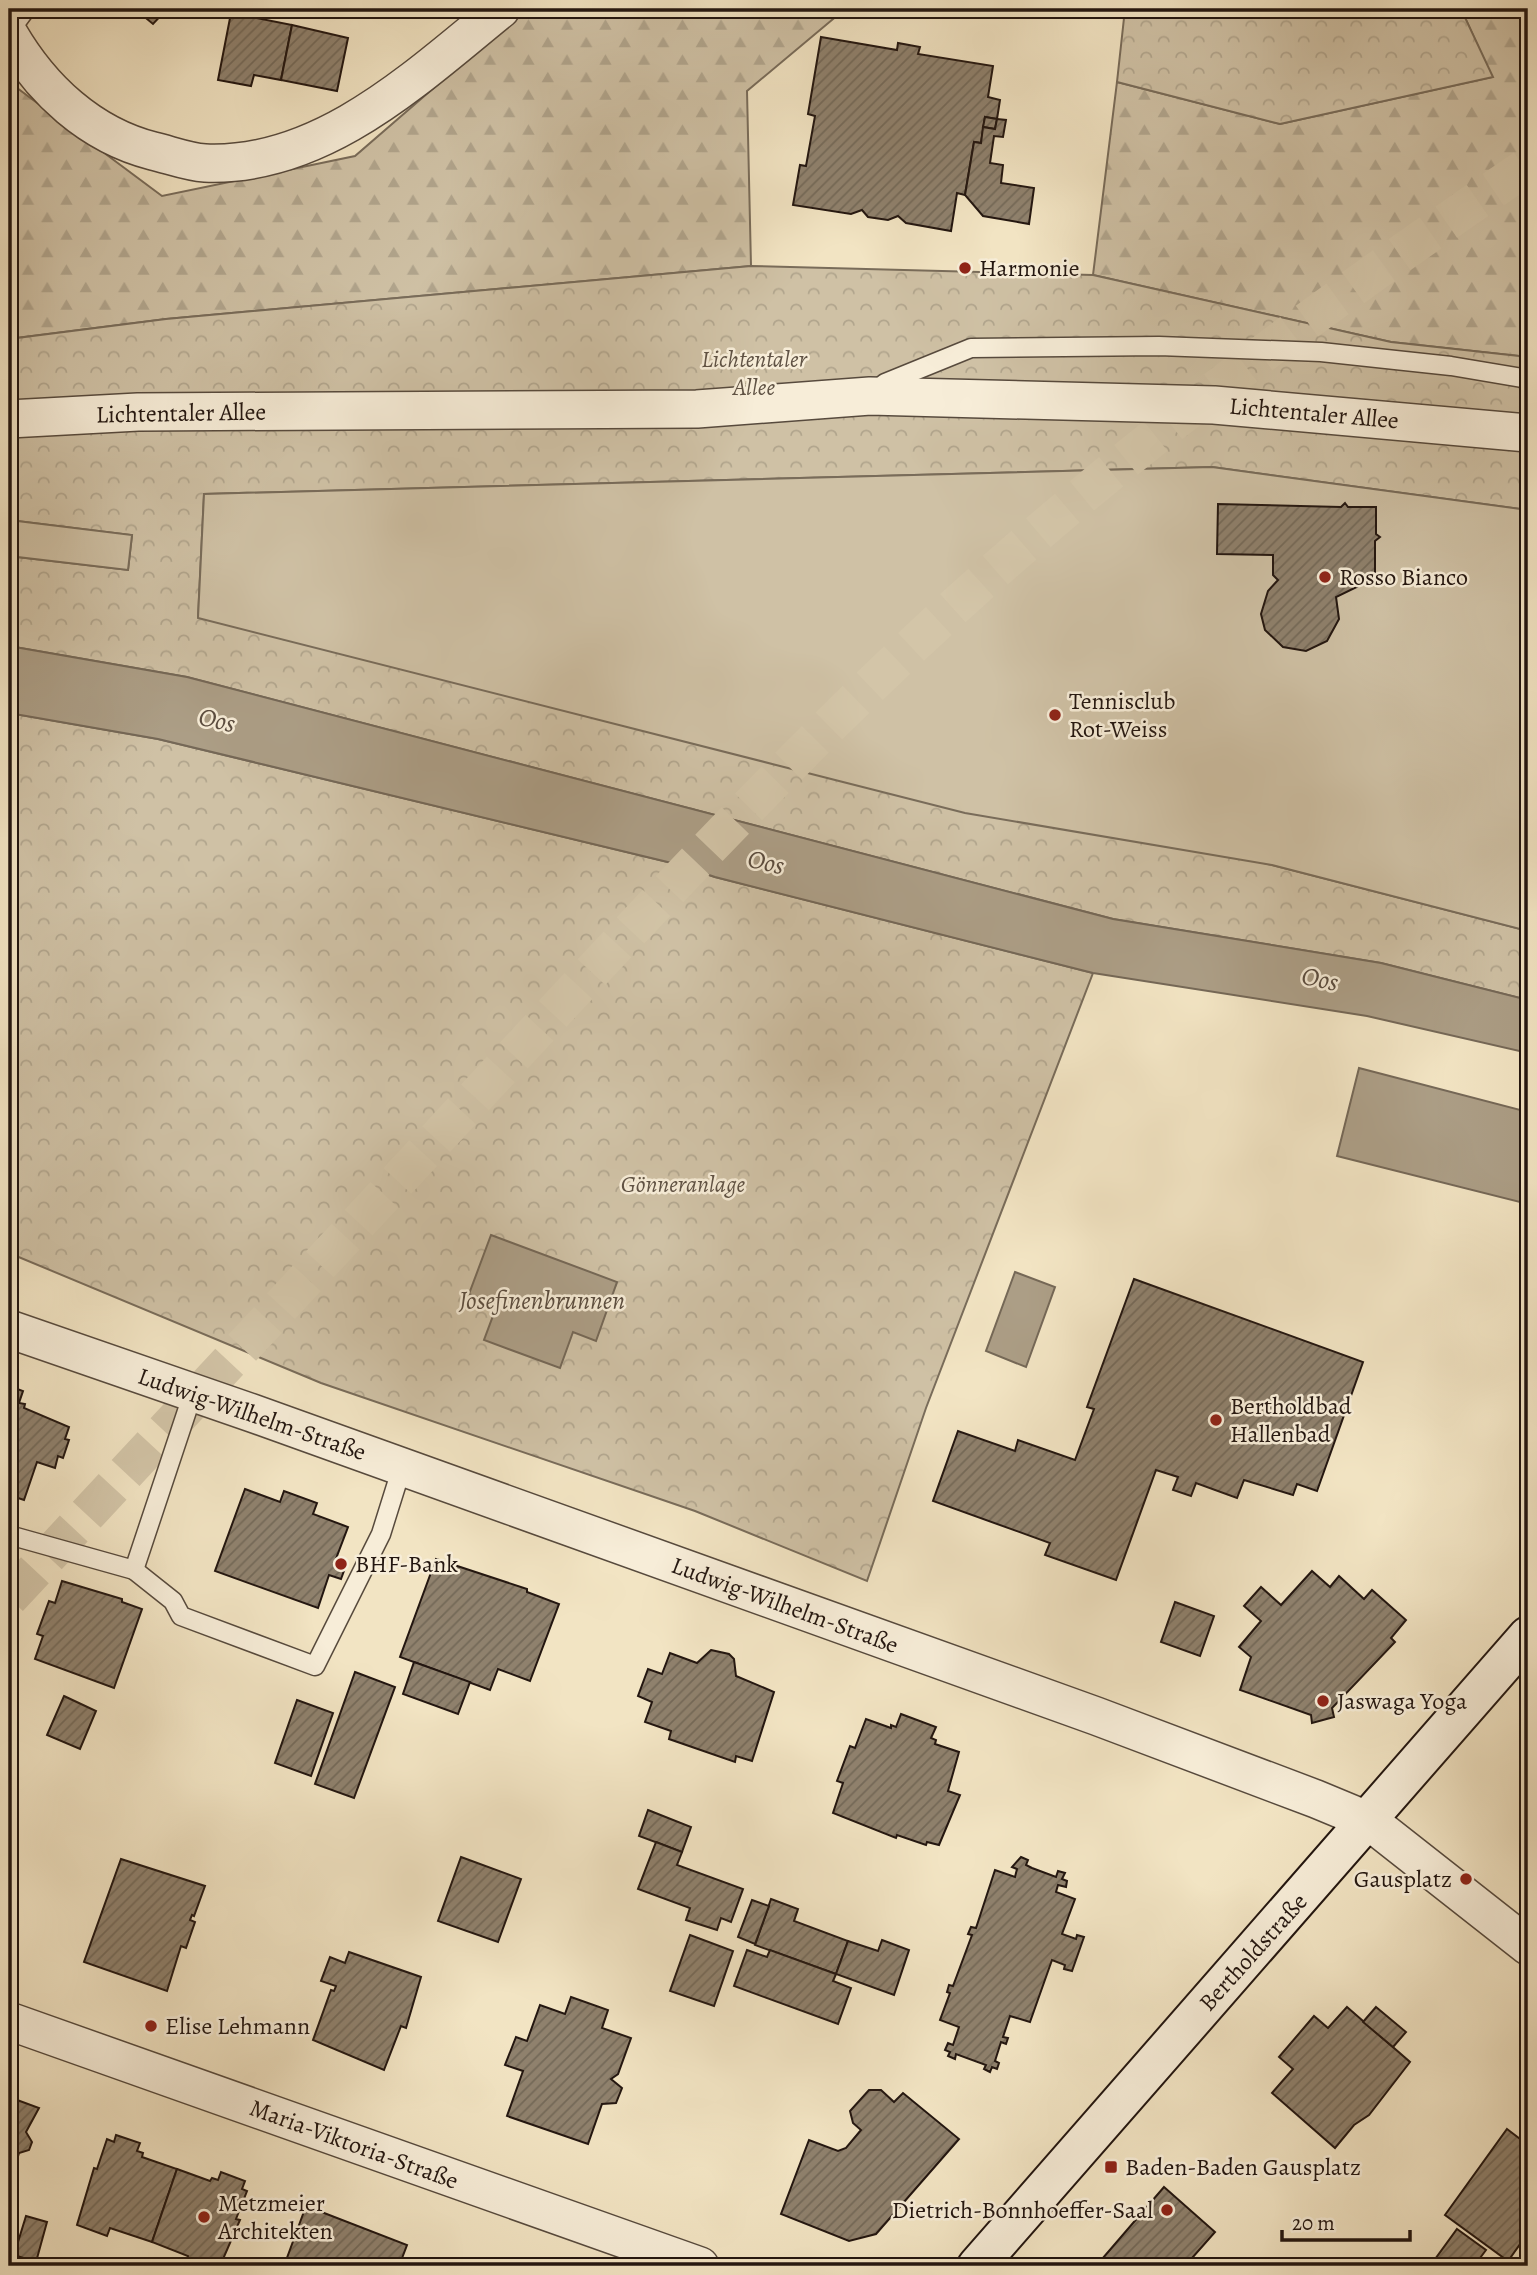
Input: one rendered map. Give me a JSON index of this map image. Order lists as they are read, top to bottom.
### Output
{
  "streets": {
    "main road": ["Bertholdstraße"],
    "street": ["Lichtentaler Allee", "Ludwig-Wilhelm-Straße", "Maria-Viktoria-Straße"]
  },
  "crossings": [
    ["Ludwig-Wilhelm-Straße", "Bertholdstraße"]
  ],
  "water": ["Oos", "Josefinenbrunnen"],
  "parks": ["Lichtentaler Allee", "Gönneranlage"],
  "places": {
    "other": [
      "Harmonie",
      "Rosso Bianco",
      "Tennisclub Rot-Weiss",
      "Bertholdbad Hallenbad",
      "BHF-Bank",
      "Jaswaga Yoga",
      "Gausplatz",
      "Elise Lehmann",
      "Dietrich-Bonnhoeffer-Saal",
      "Metzmeier Architekten"
    ],
    "transit": ["Baden-Baden Gausplatz"]
  },
  "scale_bar": "20 m"
}
